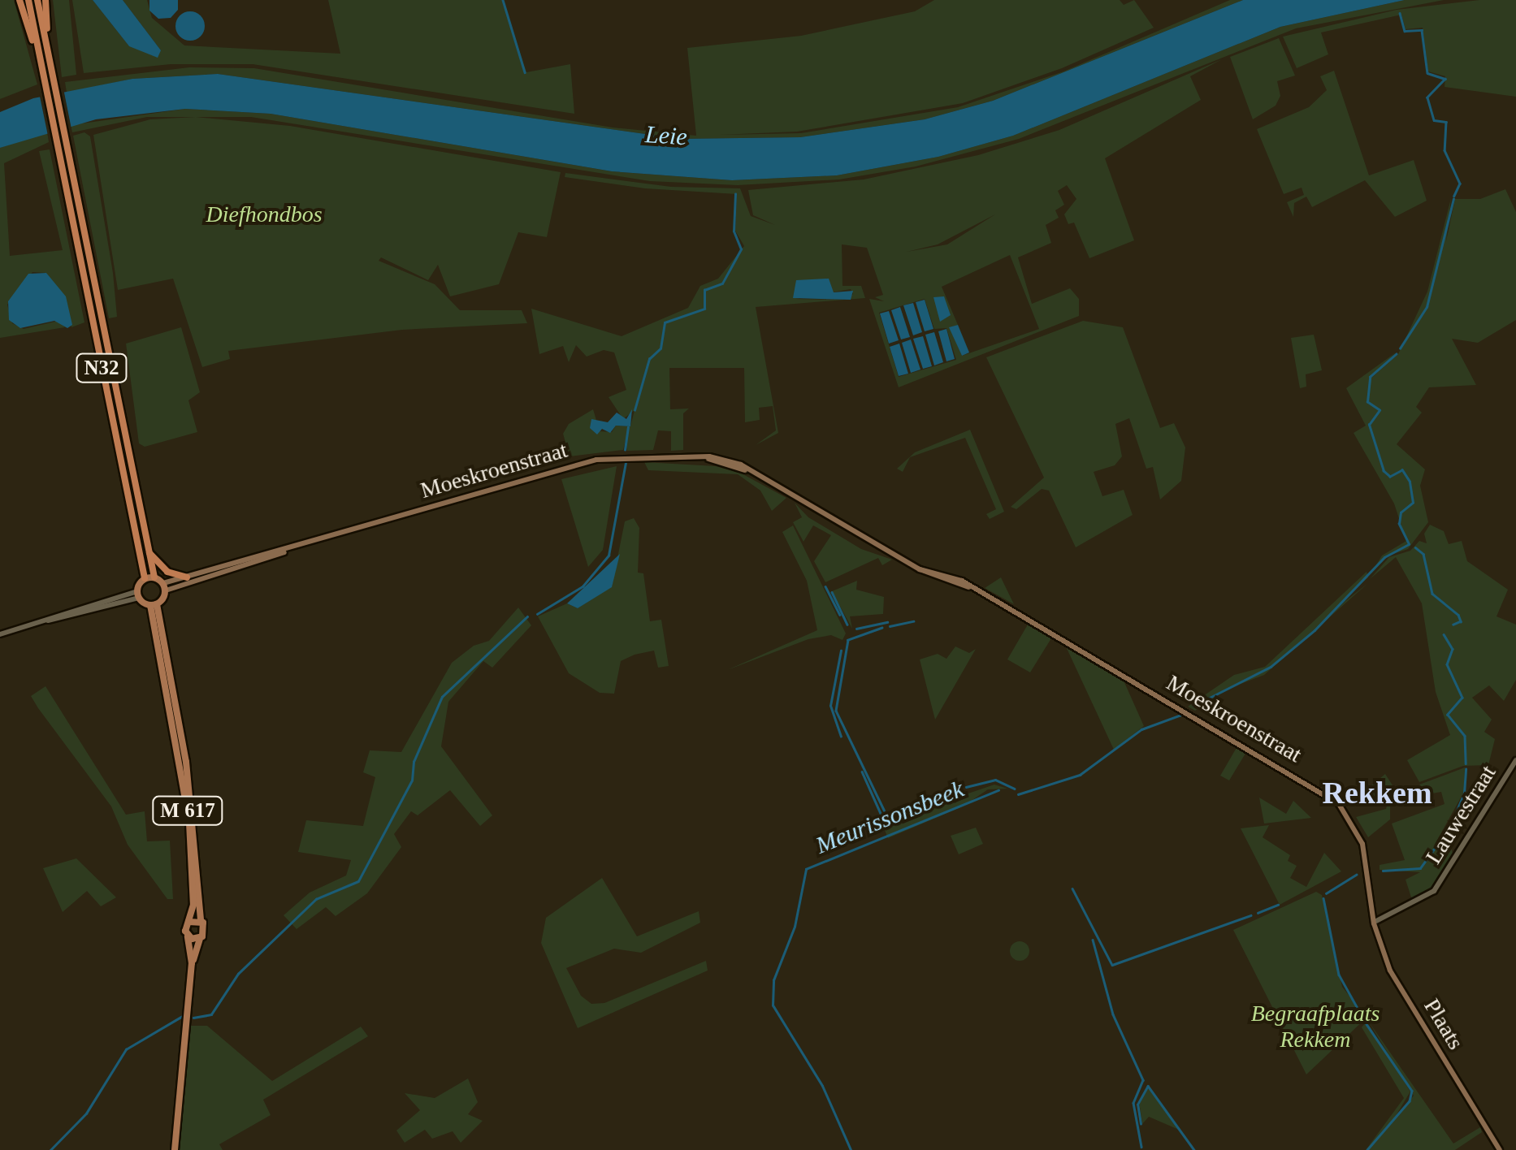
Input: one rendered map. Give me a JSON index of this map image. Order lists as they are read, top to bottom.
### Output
{
  "streets": {
    "highway": ["N32"],
    "main road": ["Moeskroenstraat", "M 617", "Plaats"],
    "street": ["Lauwestraat"]
  },
  "crossings": [
    ["Moeskroenstraat", "Lauwestraat"],
    ["Moeskroenstraat", "Plaats"]
  ],
  "districts": ["Rekkem"],
  "water": ["Leie", "Meurissonsbeek"],
  "parks": ["Diefhondbos", "Begraafplaats Rekkem"]
}
